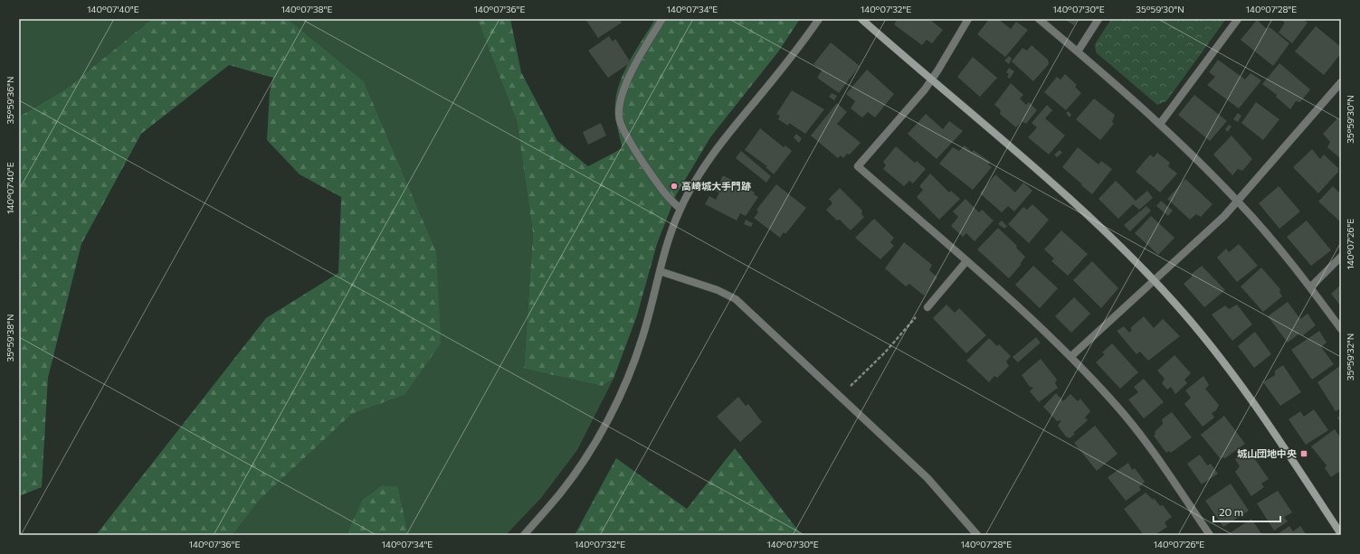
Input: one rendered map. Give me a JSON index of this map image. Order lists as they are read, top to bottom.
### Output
{
  "places": {
    "other": ["高崎城大手門跡"],
    "transit": ["城山団地中央"]
  },
  "scale_bar": "20 m",
  "coordinates": [
    "140°07'40\"E",
    "140°07'38\"E",
    "140°07'36\"E",
    "140°07'34\"E",
    "140°07'32\"E",
    "140°07'30\"E",
    "35°59'30\"N",
    "140°07'28\"E",
    "35°59'36\"N",
    "140°07'26\"E",
    "35°59'38\"N",
    "35°59'32\"N"
  ]
}
